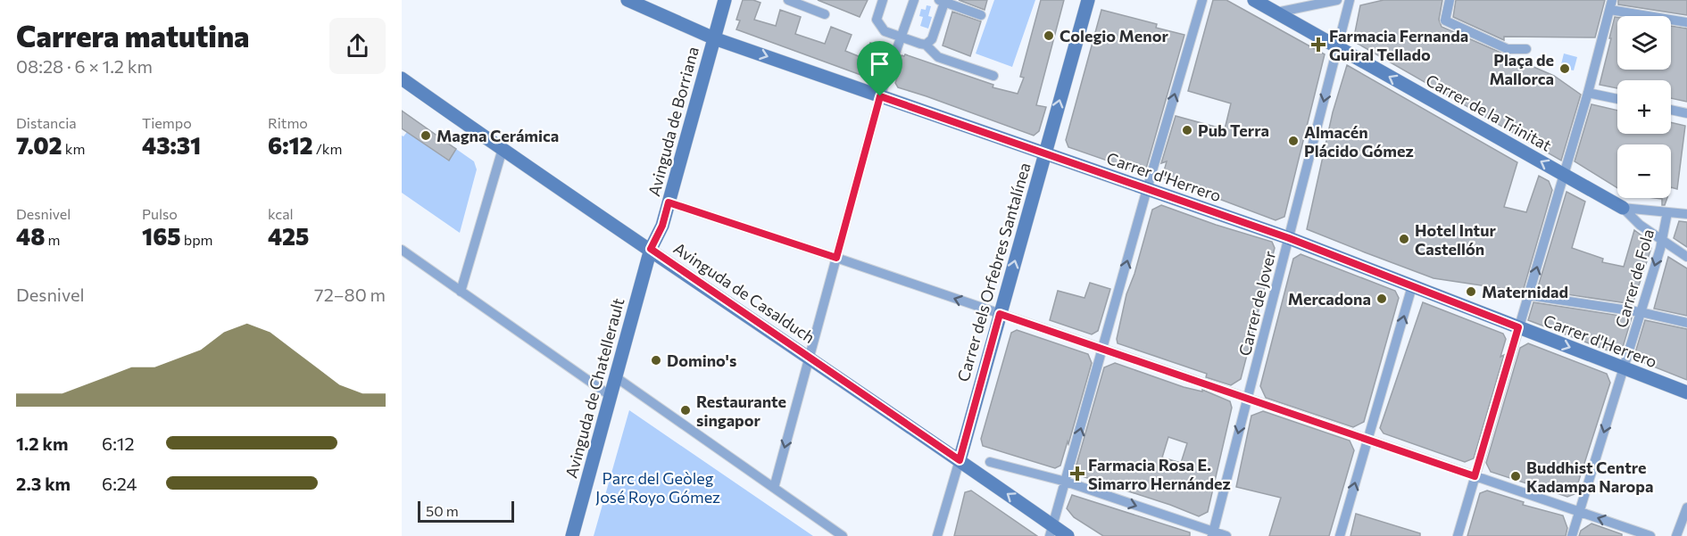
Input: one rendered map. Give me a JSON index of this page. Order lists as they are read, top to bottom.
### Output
{
  "streets": {
    "street": [
      "Carrer de la Trinitat",
      "Avinguda de Borriana",
      "Carrer d'Herrero",
      "Carrer dels Orfebres Santalínea",
      "Carrer de Fola",
      "Avinguda de Casalduch",
      "Carrer de Jover",
      "Avinguda de Chatellerault"
    ]
  },
  "crossings": [
    ["Carrer de la Trinitat", "Carrer de Fola"],
    ["Carrer de la Trinitat", "Carrer de Jover"],
    ["Avinguda de Borriana", "Carrer d'Herrero"],
    ["Avinguda de Borriana", "Avinguda de Casalduch"],
    ["Avinguda de Borriana", "Avinguda de Chatellerault"],
    ["Carrer d'Herrero", "Carrer dels Orfebres Santalínea"],
    ["Carrer d'Herrero", "Carrer de Fola"],
    ["Carrer d'Herrero", "Carrer de Jover"],
    ["Carrer dels Orfebres Santalínea", "Avinguda de Casalduch"],
    ["Avinguda de Casalduch", "Avinguda de Chatellerault"]
  ],
  "one_way": ["Carrer de la Trinitat", "Carrer de Fola", "Carrer de Jover"],
  "parks": ["Parc del Geòleg José Royo Gómez"],
  "places": {
    "other": [
      "Colegio Menor",
      "Plaça de Mallorca",
      "Pub Terra",
      "Magna Cerámica",
      "Almacén Plácido Gómez",
      "Hotel Intur Castellón",
      "Maternidad",
      "Mercadona",
      "Domino's",
      "Restaurante singapor",
      "Buddhist Centre Kadampa Naropa"
    ],
    "health": ["Farmacia Fernanda Guiral Tellado", "Farmacia Rosa E. Simarro Hernández"]
  },
  "scale_bar": "50 m",
  "page": {
    "heading": ["Carrera matutina", "08:28 · 6 × 1.2 km"],
    "map_buttons": ["+", "−"],
    "stats": [
      ["Distancia", "7.02 km"],
      ["Tiempo", "43:31"],
      ["Ritmo", "6:12 /km"],
      ["Desnivel", "48 m"],
      ["Pulso", "165 bpm"],
      ["kcal", "425"]
    ],
    "chart": ["Desnivel", "72–80 m"],
    "list": [
      {
        "name": "1.2 km",
        "note": "6:12"
      },
      {
        "name": "2.3 km",
        "note": "6:24"
      }
    ],
    "scale": "50 m"
  }
}
